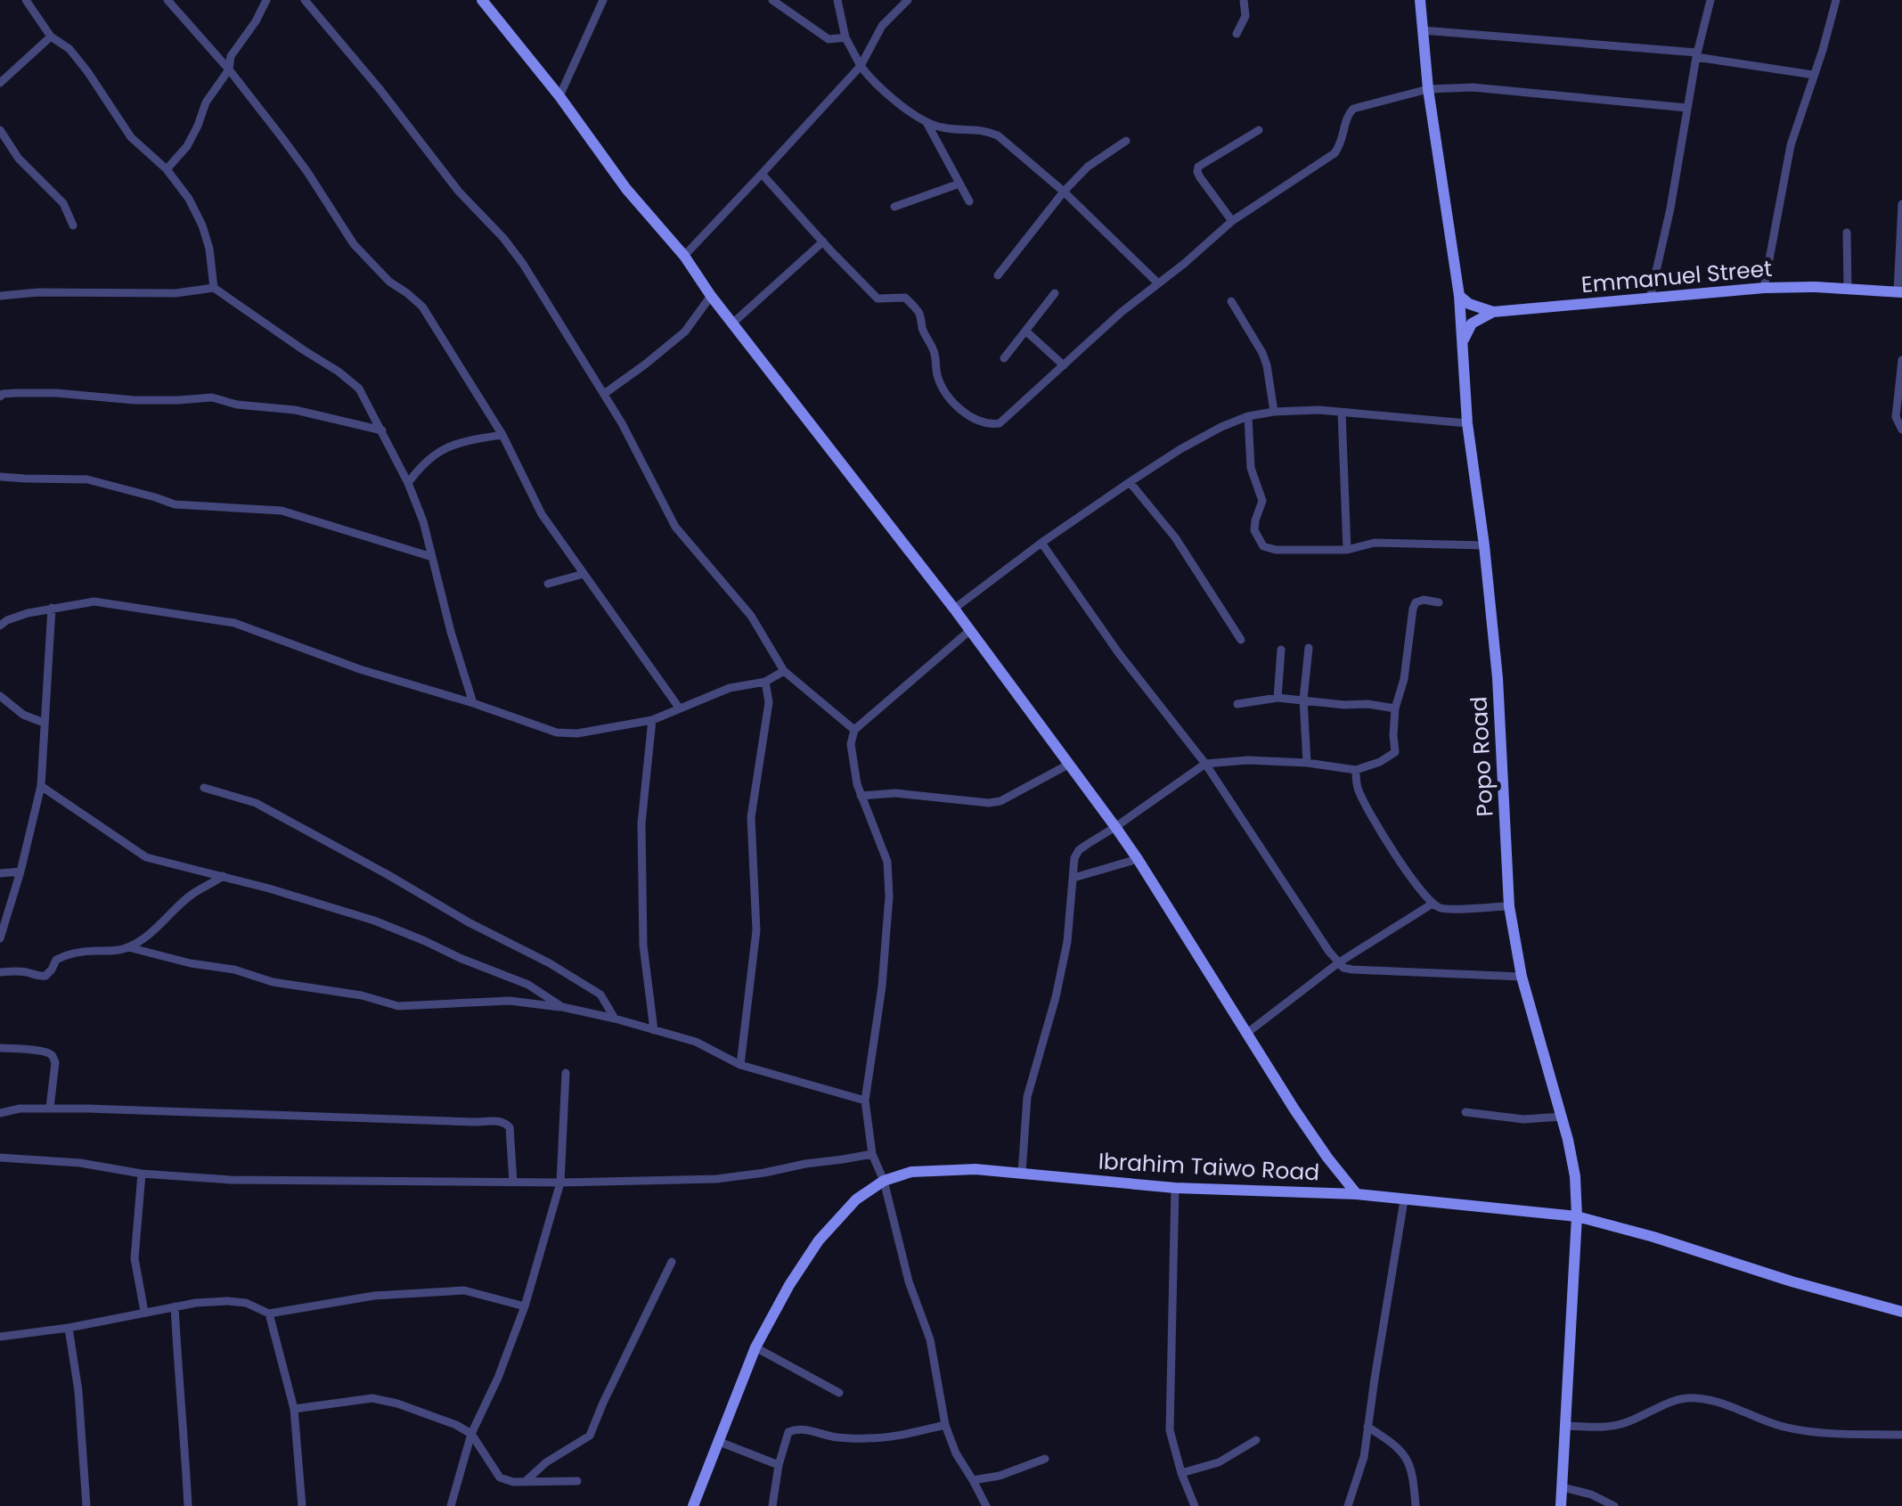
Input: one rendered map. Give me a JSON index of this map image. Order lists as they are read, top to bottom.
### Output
{
  "streets": {
    "main road": ["Emmanuel Street", "Popo Road", "Ibrahim Taiwo Road"]
  },
  "crossings": [
    ["Popo Road", "Ibrahim Taiwo Road"]
  ]
}
